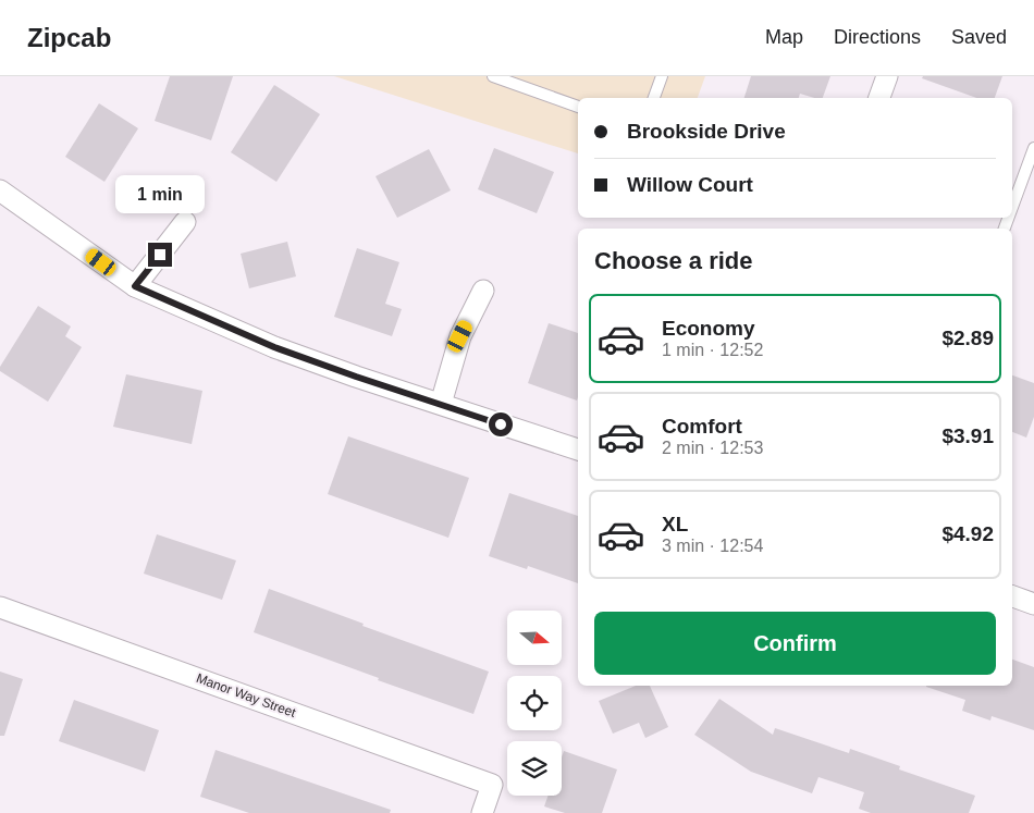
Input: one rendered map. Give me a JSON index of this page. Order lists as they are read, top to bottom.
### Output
{
  "streets": {
    "street": ["Manor Way Street"]
  },
  "north": "right",
  "page": {
    "header": "Zipcab",
    "nav": ["Map", "Directions", "Saved"],
    "banner": ["Brookside Drive", "Willow Court"],
    "bubble": "1 min",
    "heading": "Choose a ride",
    "list": [
      {
        "name": "Economy",
        "note": "1 min · 12:52",
        "value": "$2.89"
      },
      {
        "name": "Comfort",
        "note": "2 min · 12:53",
        "value": "$3.91"
      },
      {
        "name": "XL",
        "note": "3 min · 12:54",
        "value": "$4.92"
      }
    ],
    "buttons": "Confirm"
  }
}
